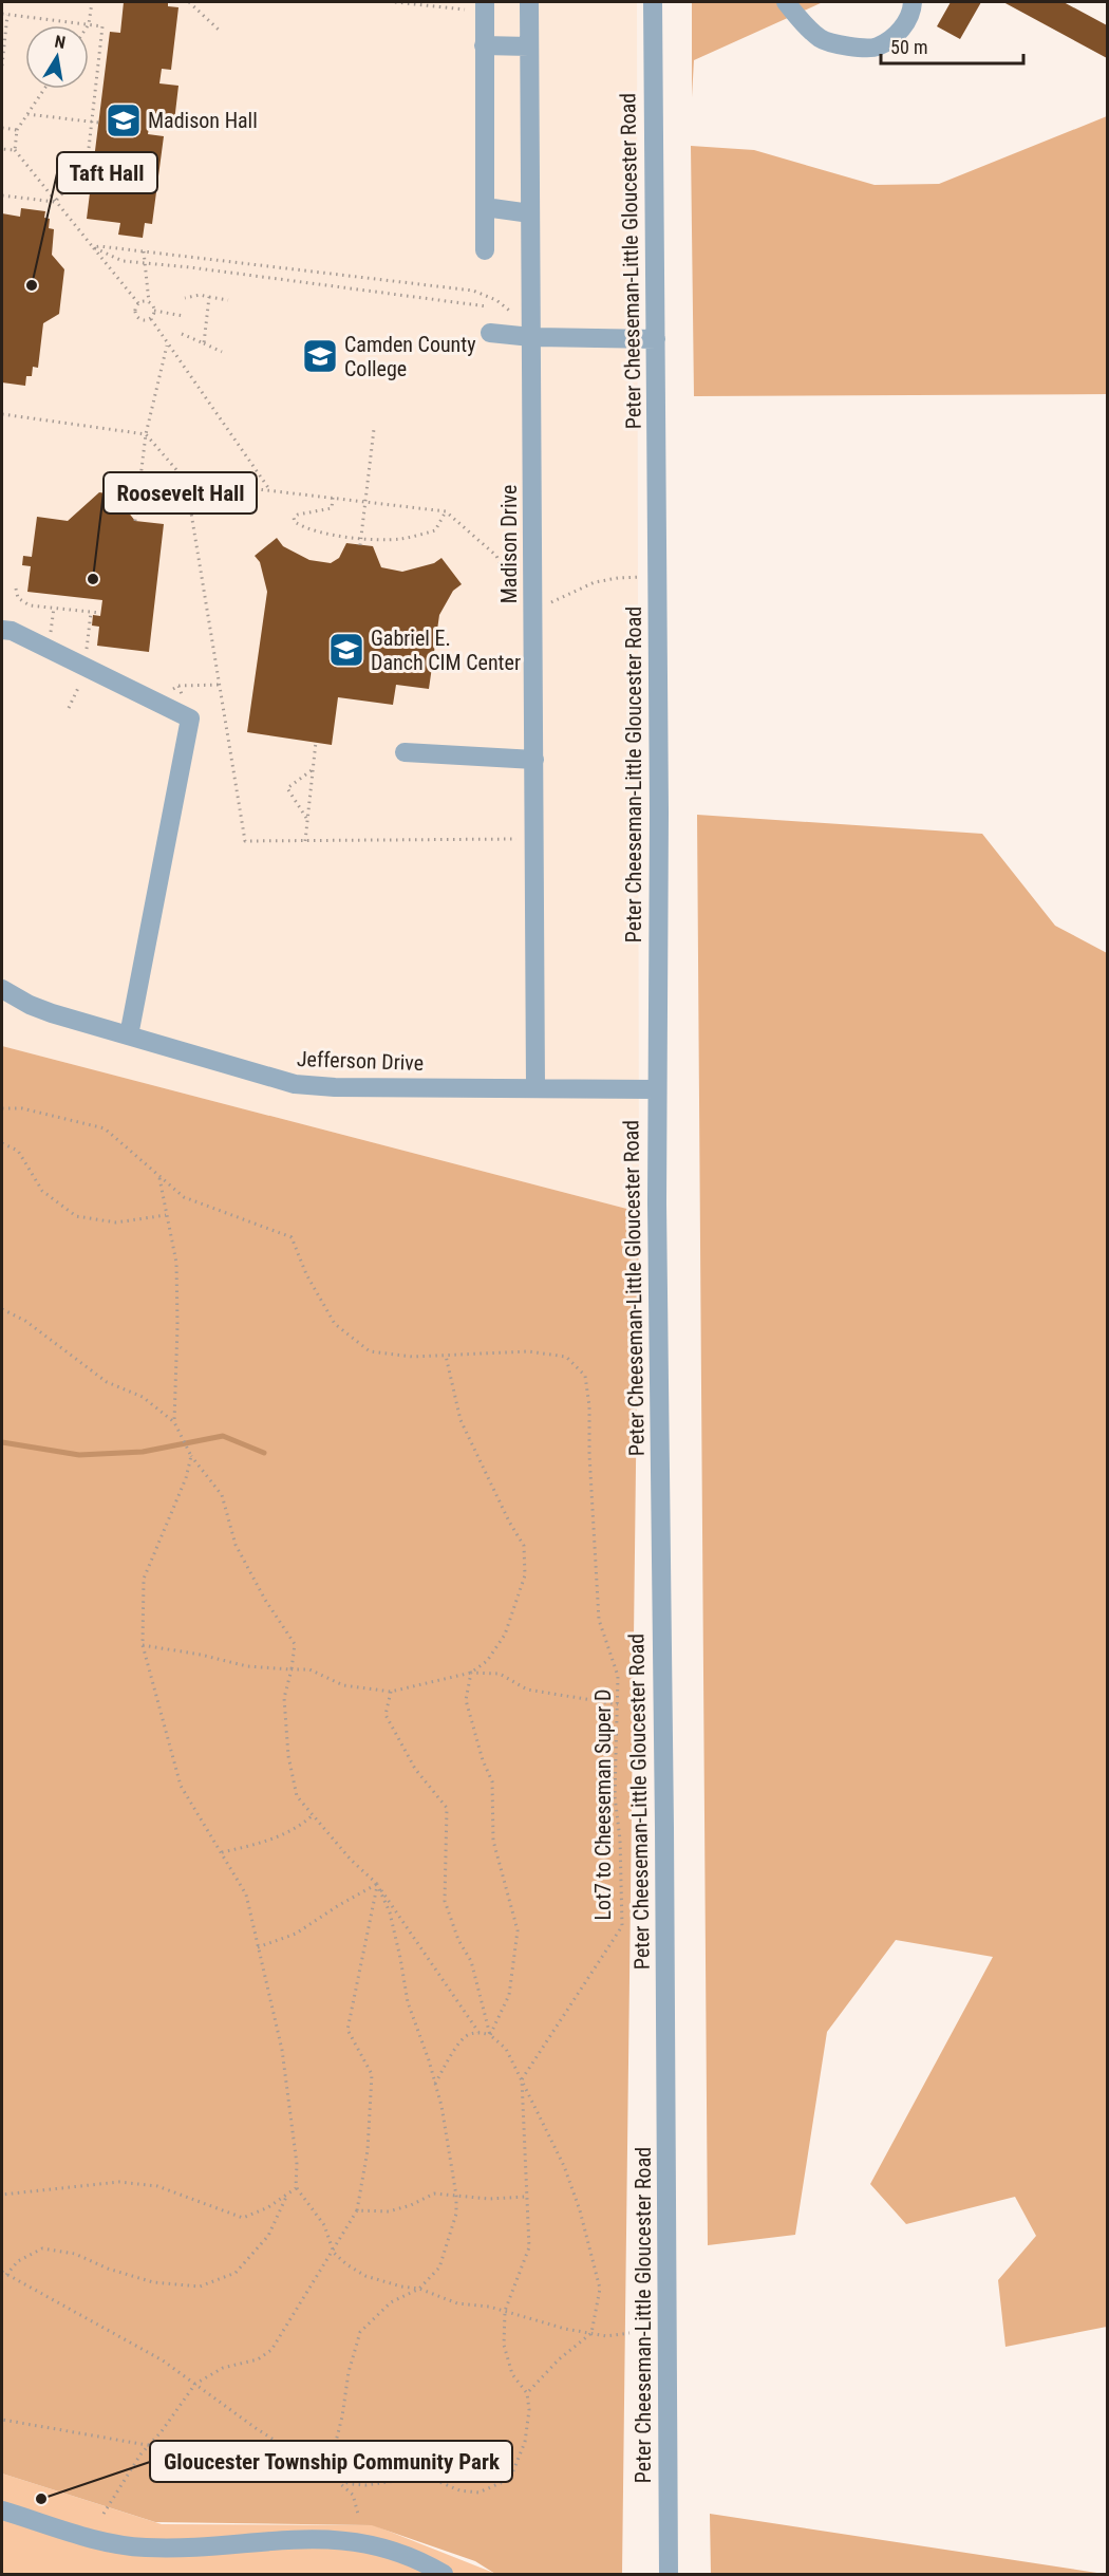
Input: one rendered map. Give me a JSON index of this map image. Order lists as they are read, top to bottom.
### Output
{
  "streets": {
    "street": ["Peter Cheeseman-Little Gloucester Road", "Madison Drive", "Jefferson Drive"],
    "path": ["Lot7 to Cheeseman Super D"]
  },
  "crossings": [
    ["Peter Cheeseman-Little Gloucester Road", "Jefferson Drive"],
    ["Madison Drive", "Jefferson Drive"]
  ],
  "places": {
    "school or university": ["Madison Hall", "Camden County College", "Gabriel E. Danch CIM Center"],
    "other": ["Taft Hall", "Roosevelt Hall", "Gloucester Township Community Park"]
  },
  "scale_bar": "50 m",
  "north": "top"
}
